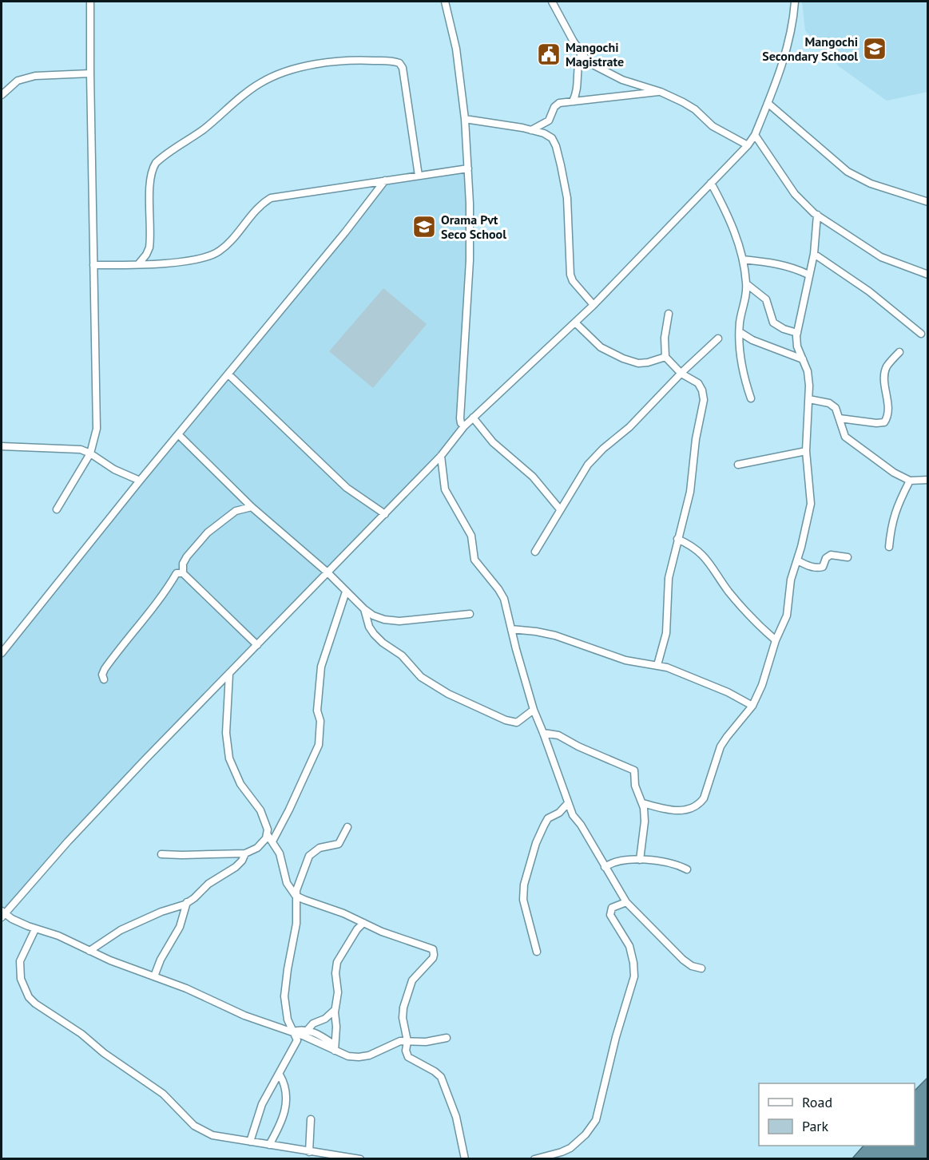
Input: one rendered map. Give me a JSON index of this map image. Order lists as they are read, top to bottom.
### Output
{
  "places": {
    "school or university": ["Mangochi Secondary School", "Orama Pvt Seco School"],
    "public building": ["Mangochi Magistrate"]
  },
  "legend": ["Road", "Park"]
}
